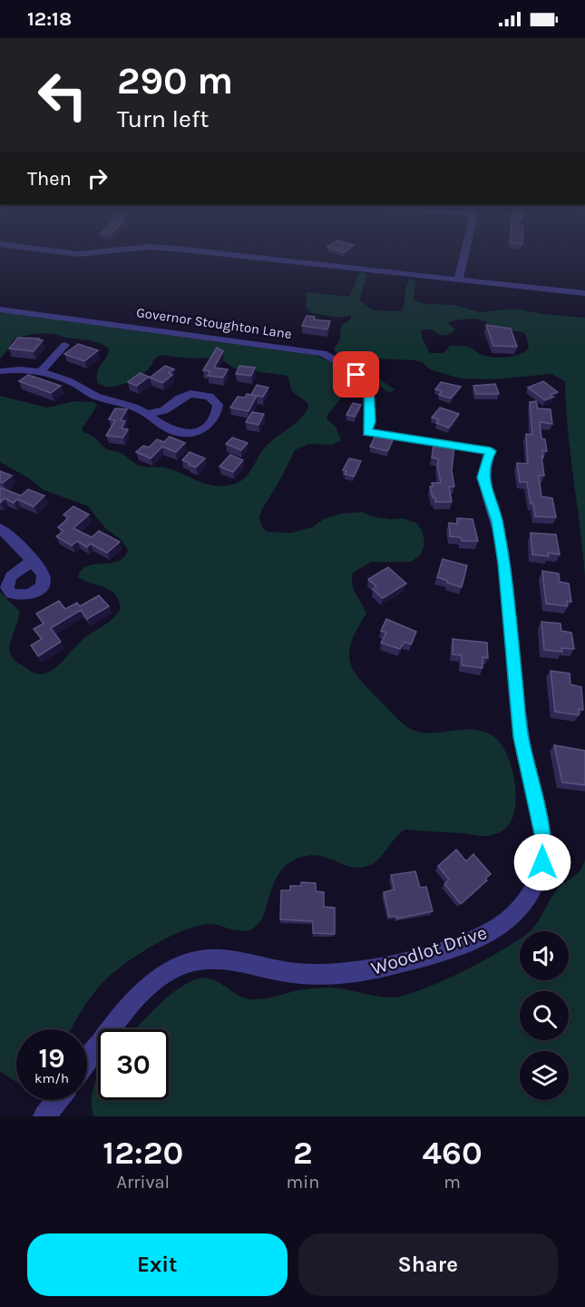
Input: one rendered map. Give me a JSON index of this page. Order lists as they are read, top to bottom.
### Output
{
  "streets": {
    "street": ["Governor Stoughton Lane", "Woodlot Drive"]
  },
  "crossings": [
    ["Governor Stoughton Lane", "Woodlot Drive"]
  ],
  "page": {
    "status": "12:18",
    "turn": ["290 m", "Turn left"],
    "then": "Then",
    "speed": "19 km/h",
    "limit": "30",
    "eta": [
      "12:20",
      "Arrival",
      "2",
      "min",
      "460",
      "m"
    ],
    "buttons": ["Exit", "Share"]
  }
}
